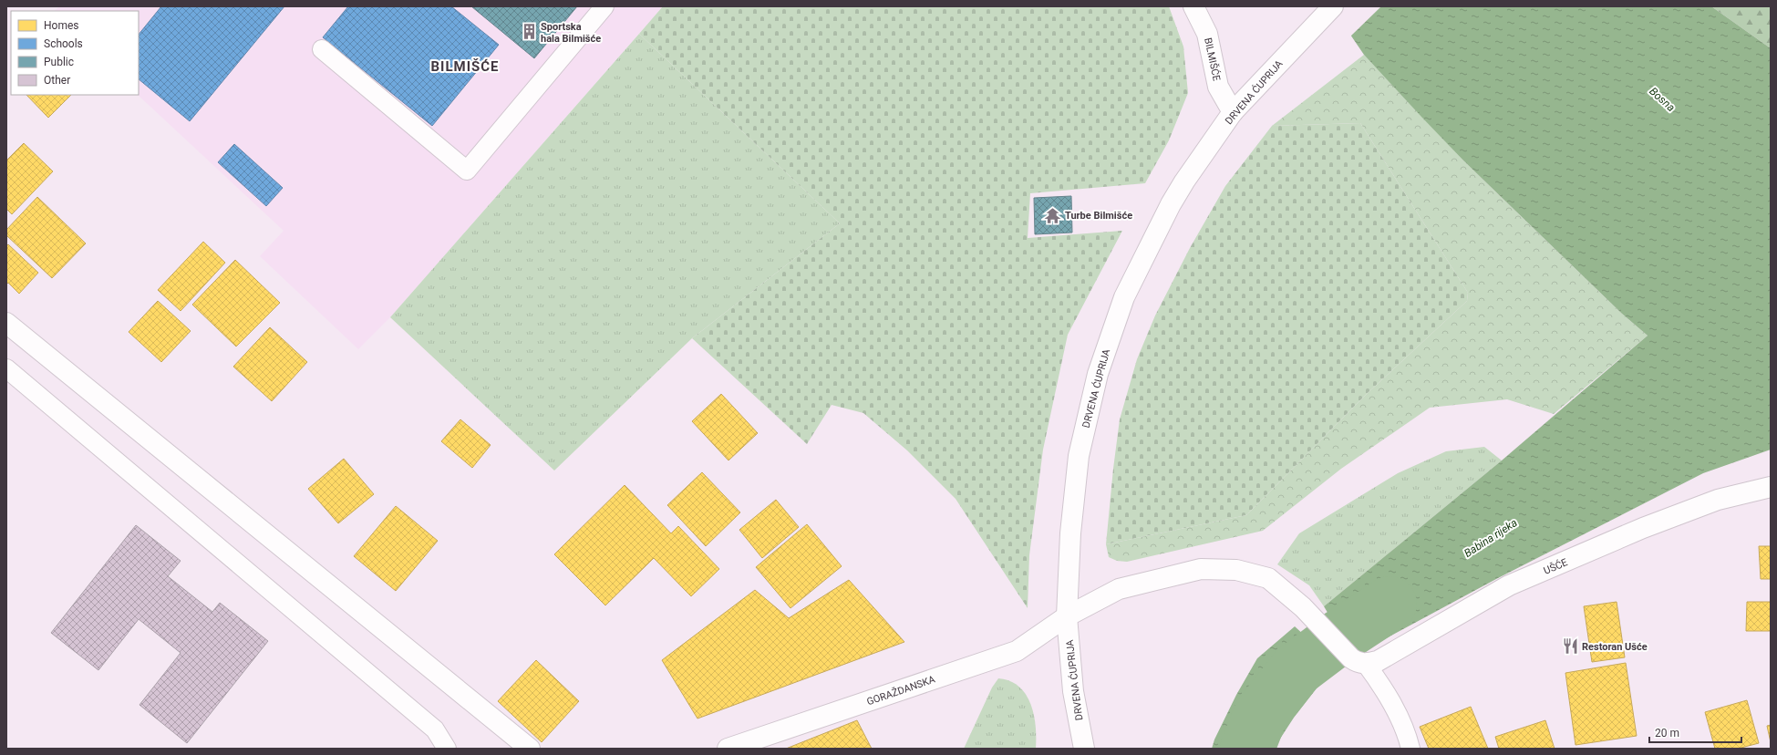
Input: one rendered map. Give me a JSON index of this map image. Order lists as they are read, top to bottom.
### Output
{
  "streets": {
    "street": [
      "BILMIŠĆE",
      "DRVENA ĆUPRIJA",
      "UŠĆE",
      "GORAŽDANSKA"
    ]
  },
  "crossings": [
    ["BILMIŠĆE", "DRVENA ĆUPRIJA"],
    ["DRVENA ĆUPRIJA", "GORAŽDANSKA"],
    ["UŠĆE", "GORAŽDANSKA"]
  ],
  "districts": ["BILMIŠĆE"],
  "water": ["Bosna", "Babina rijeka"],
  "places": {
    "building": ["Sportska hala Bilmišće"],
    "temple": ["Turbe Bilmišće"],
    "restaurant": ["Restoran Ušće"]
  },
  "legend": [
    "Homes",
    "Schools",
    "Public",
    "Other"
  ],
  "scale_bar": "20 m"
}
